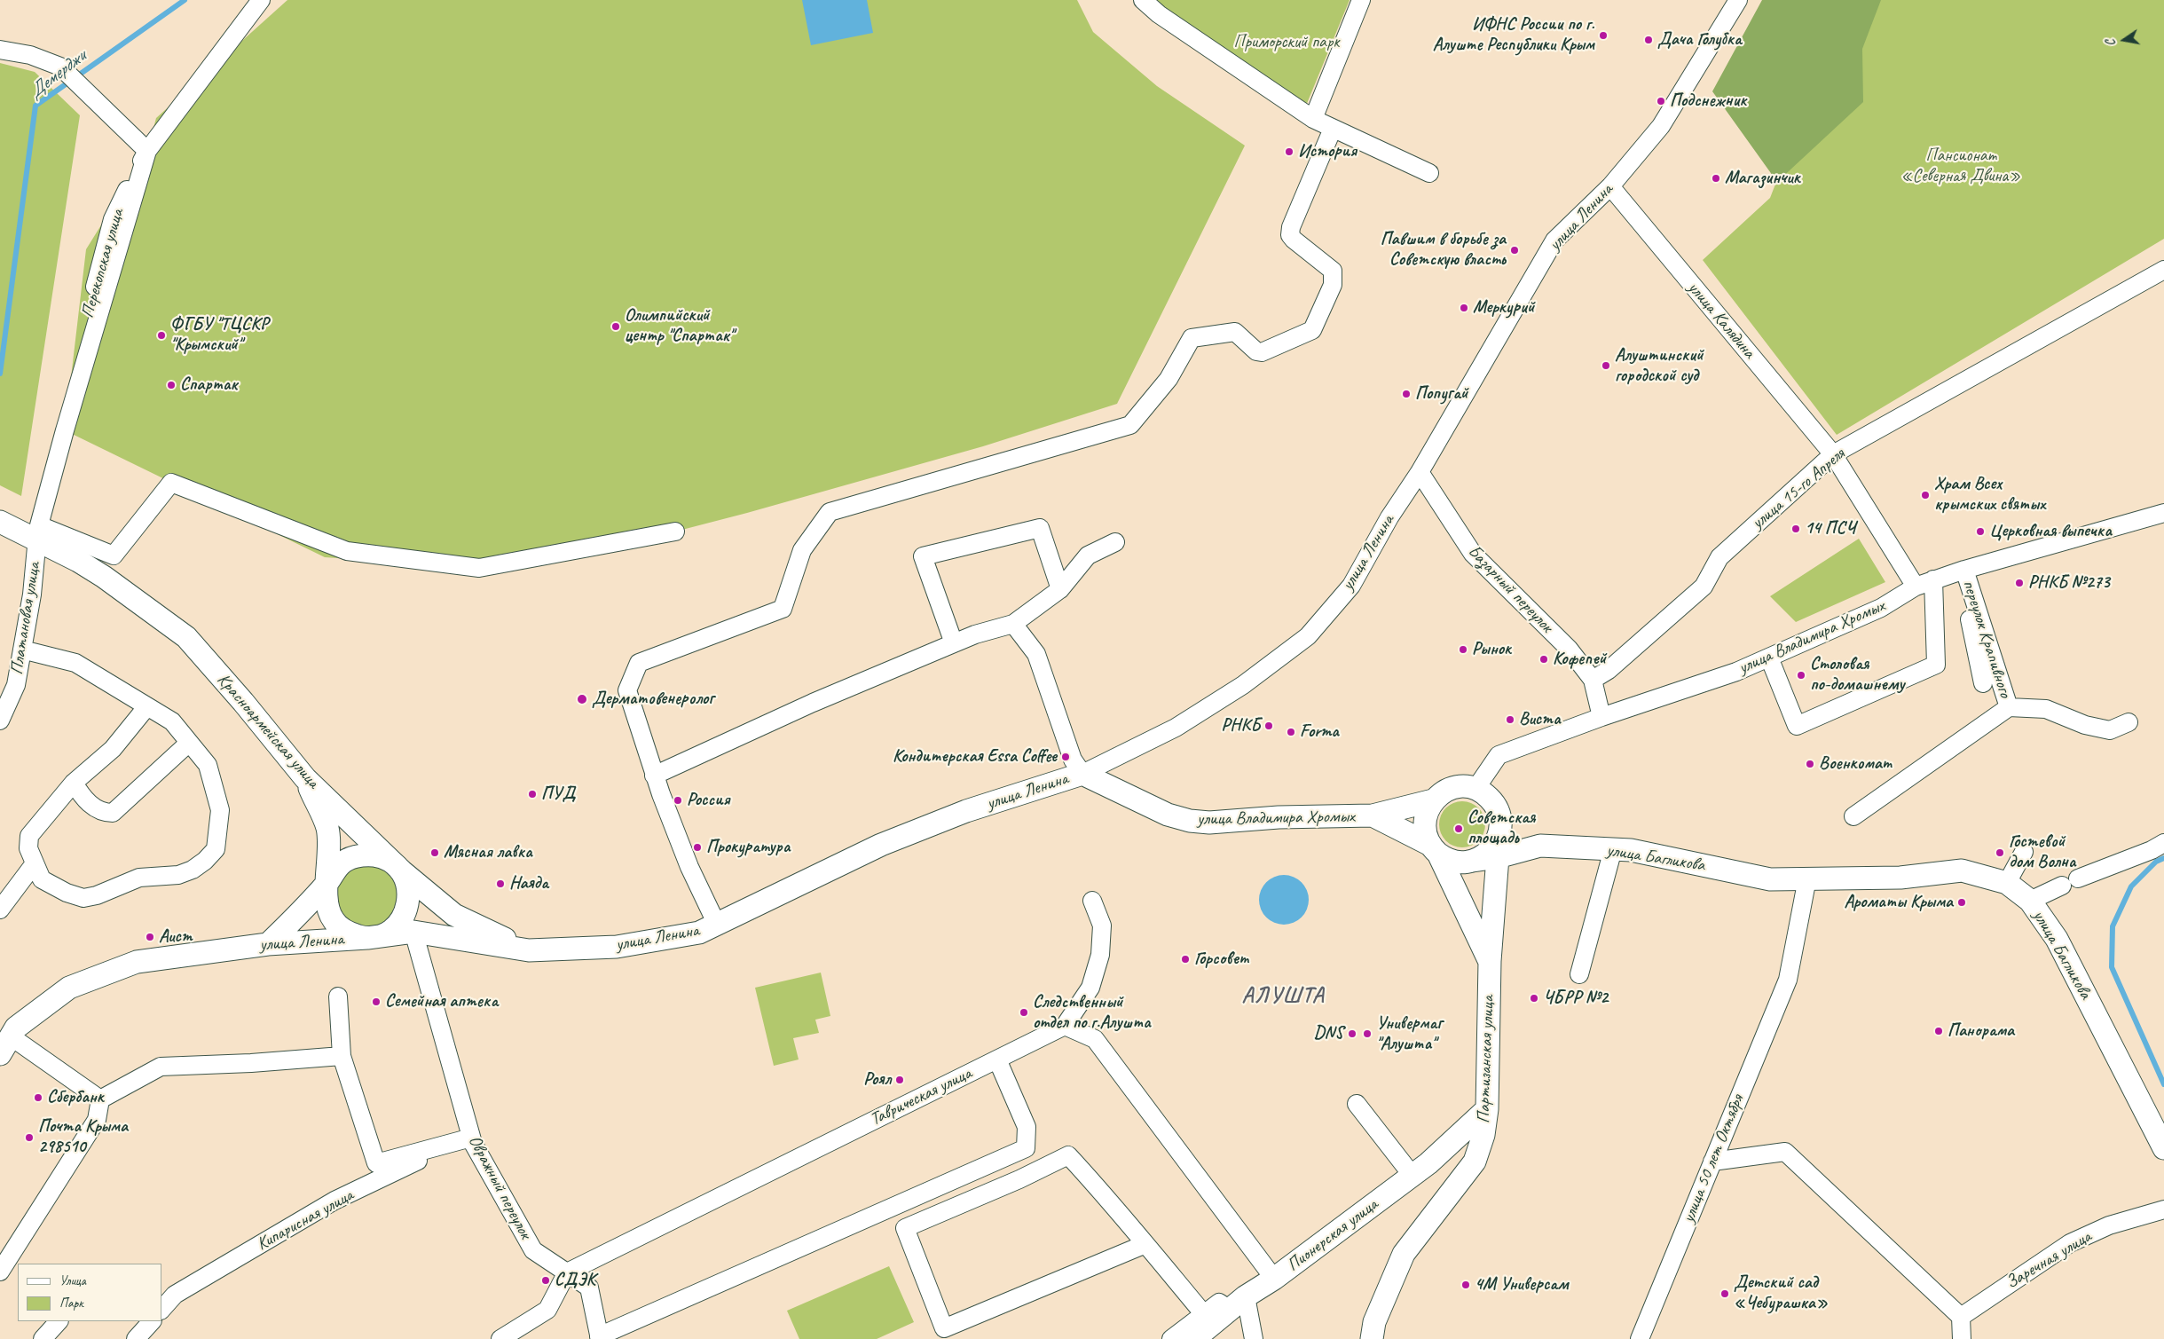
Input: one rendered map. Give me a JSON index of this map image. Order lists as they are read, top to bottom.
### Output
{
  "streets": {
    "main road": [
      "улица Ленина",
      "улица Владимира Хромых",
      "Красноармейская улица",
      "улица Багликова",
      "Партизанская улица",
      "Пионерская улица"
    ],
    "street": [
      "Перекопская улица",
      "улица Калядина",
      "улица 15-го Апреля",
      "Базарный переулок",
      "Платановая улица",
      "переулок Крапивного",
      "Таврическая улица",
      "улица 50 лет Октября",
      "Овражный переулок",
      "Кипарисная улица",
      "Заречная улица"
    ]
  },
  "crossings": [
    ["улица Ленина", "улица Калядина"],
    ["улица Ленина", "Базарный переулок"],
    ["улица Ленина", "улица Владимира Хромых"],
    ["улица Ленина", "Красноармейская улица"],
    ["улица Ленина", "Овражный переулок"],
    ["Перекопская улица", "Платановая улица"],
    ["Перекопская улица", "Красноармейская улица"],
    ["улица Калядина", "улица 15-го Апреля"],
    ["улица Калядина", "улица Владимира Хромых"],
    ["улица 15-го Апреля", "Базарный переулок"],
    ["Платановая улица", "Красноармейская улица"],
    ["улица Владимира Хромых", "переулок Крапивного"],
    ["улица Владимира Хромых", "улица Багликова"],
    ["улица Багликова", "улица 50 лет Октября"],
    ["Партизанская улица", "Пионерская улица"],
    ["Таврическая улица", "Овражный переулок"],
    ["Овражный переулок", "Кипарисная улица"]
  ],
  "districts": ["АЛУШТА"],
  "water": ["Демерджи"],
  "parks": ["Приморский парк", "Пансионат «Северная Двина»"],
  "places": [
    "ИФНС России по г. Алуште Республики Крым",
    "Дача Голубка",
    "Подснежник",
    "История",
    "Магазинчик",
    "Павшим в борьбе за Советскую власть",
    "Меркурий",
    "Олимпийский центр \"Спартак\"",
    "ФГБУ \"ТЦСКР \"Крымский\"",
    "Алуштинский городской суд",
    "Спартак",
    "Попугай",
    "Храм Всех крымских святых",
    "14 ПСЧ",
    "Церковная выпечка",
    "РНКБ №273",
    "Рынок",
    "Кофепей",
    "Столовая по-домашнему",
    "Дерматовенеролог",
    "Виста",
    "РНКБ",
    "Forma",
    "Кондитерская Essa Coffee",
    "Военкомат",
    "ПУД",
    "Россия",
    "Советская площадь",
    "Прокуратура",
    "Мясная лавка",
    "Гостевой дом Волна",
    "Наяда",
    "Ароматы Крыма",
    "Аист",
    "Горсовет",
    "ЧБРР №2",
    "Семейная аптека",
    "Следственный отдел по г.Алушта",
    "Панорама",
    "DNS",
    "Универмаг \"Алушта\"",
    "Роял",
    "Сбербанк",
    "Почта Крыма 298510",
    "СДЭК",
    "4М Универсам",
    "Детский сад «Чебурашка»"
  ],
  "legend": ["Улица", "Парк"],
  "north": "left"
}
